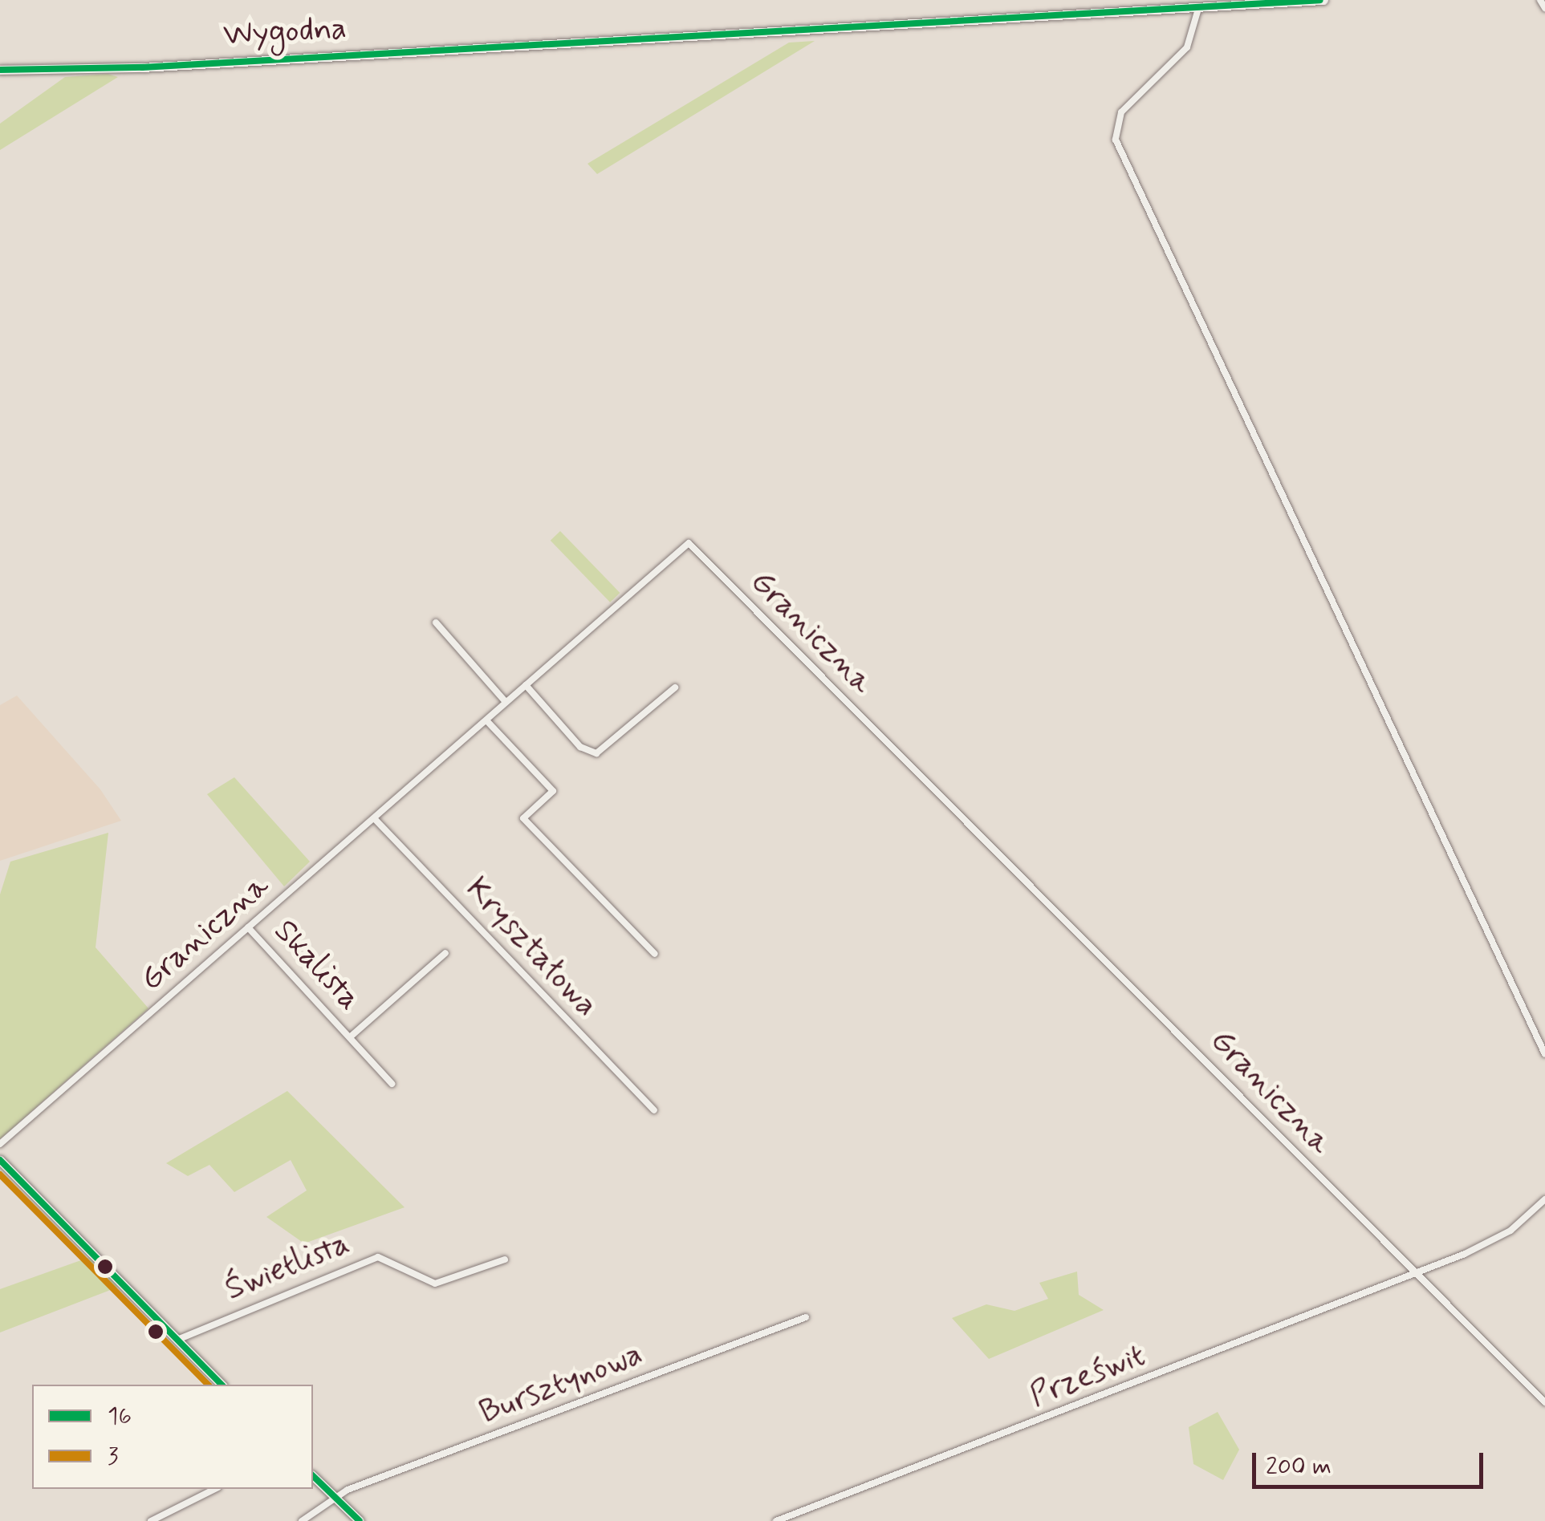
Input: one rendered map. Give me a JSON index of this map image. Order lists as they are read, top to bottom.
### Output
{
  "streets": {
    "street": [
      "Wygodna",
      "Graniczna",
      "Kryształowa",
      "Skalista",
      "Świetlista",
      "Prześwit",
      "Bursztynowa"
    ]
  },
  "crossings": [
    ["Graniczna", "Kryształowa"],
    ["Graniczna", "Skalista"],
    ["Graniczna", "Prześwit"]
  ],
  "lines": ["transit line 16", "transit line 3"],
  "legend": ["16", "3"],
  "scale_bar": "200 m"
}
